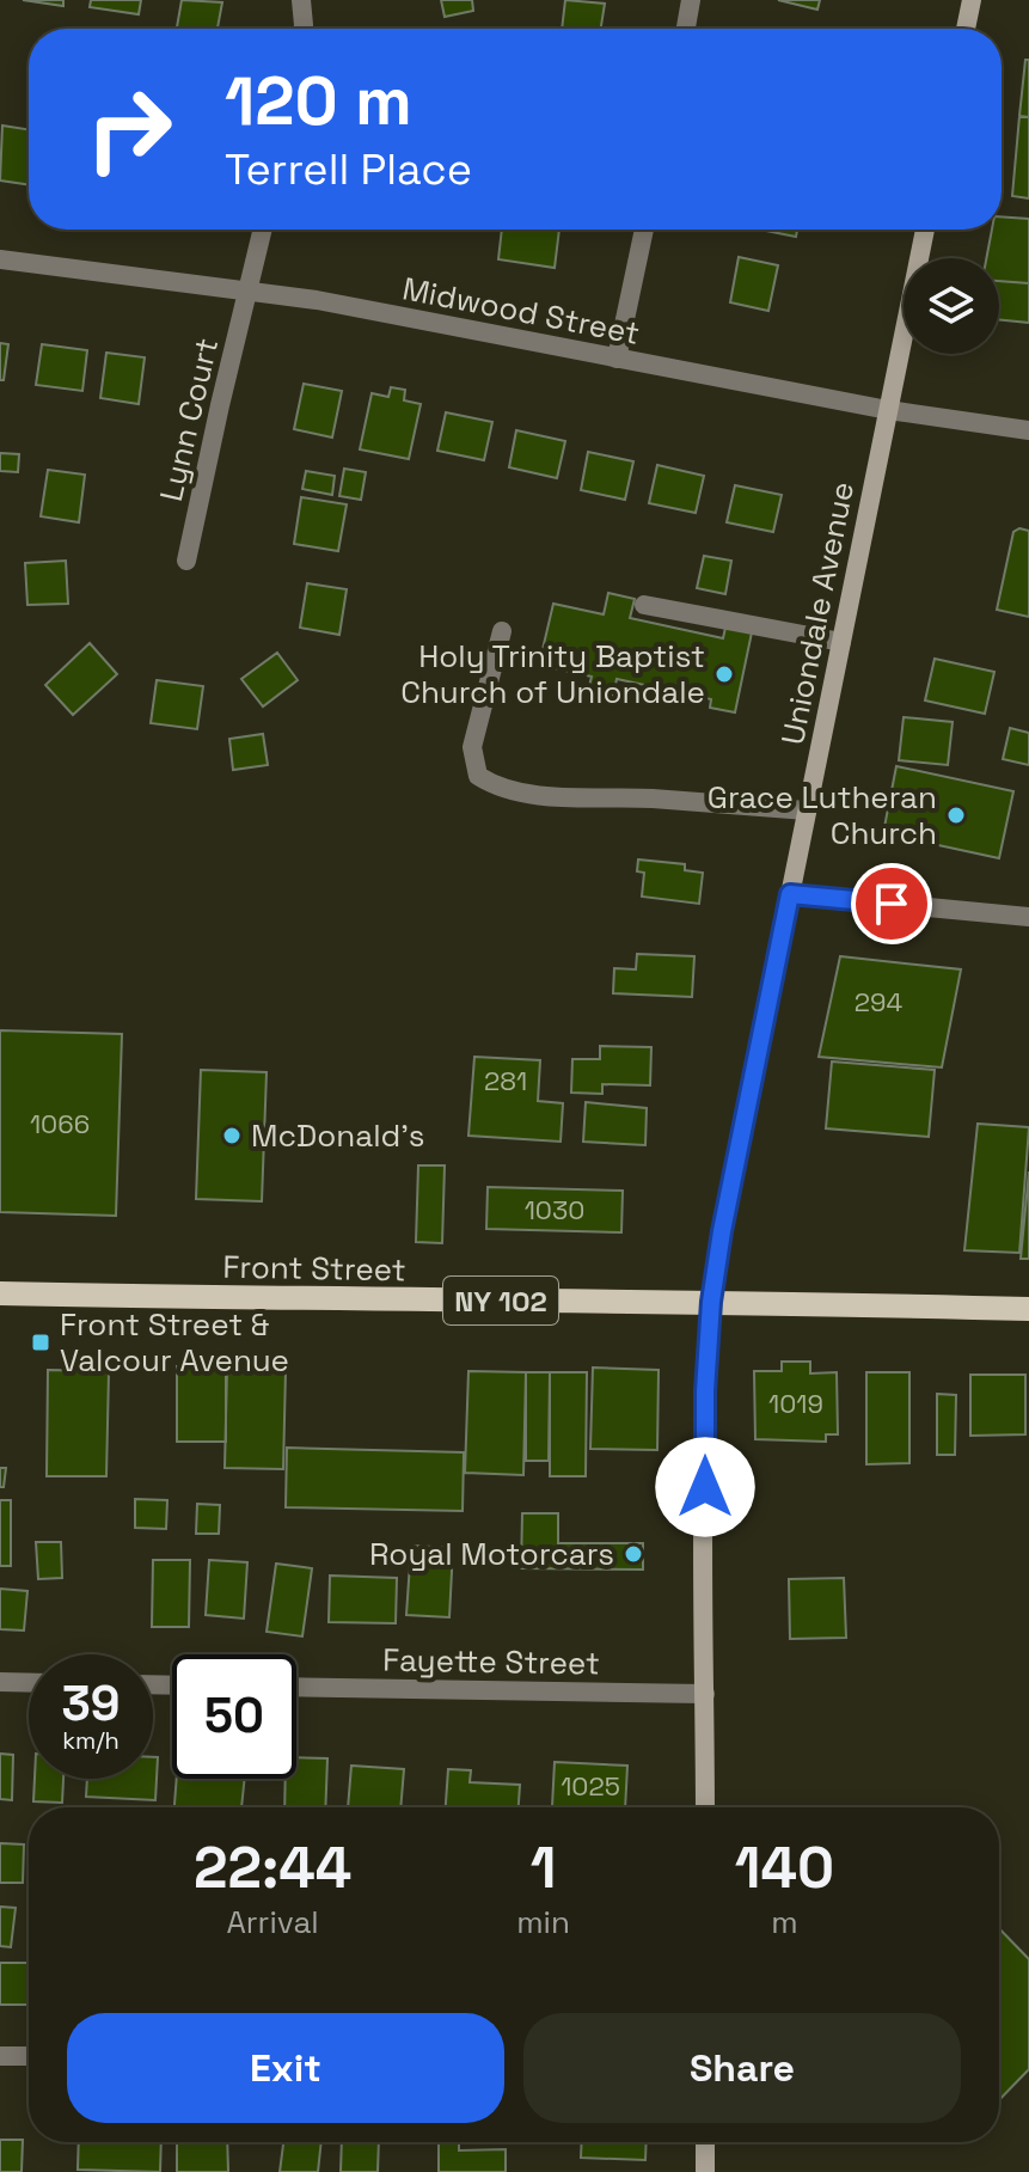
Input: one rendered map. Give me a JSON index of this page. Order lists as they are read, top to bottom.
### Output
{
  "streets": {
    "main road": ["Uniondale Avenue", "Front Street", "NY 102"],
    "street": ["Midwood Street", "Lynn Court", "Fayette Street"]
  },
  "crossings": [
    ["Midwood Street", "Lynn Court"],
    ["Midwood Street", "Uniondale Avenue"],
    ["Uniondale Avenue", "Front Street"],
    ["Uniondale Avenue", "Fayette Street"]
  ],
  "places": {
    "other": [
      "Holy Trinity Baptist Church of Uniondale",
      "Grace Lutheran Church",
      "McDonald's",
      "Royal Motorcars"
    ],
    "transit": ["Front Street & Valcour Avenue"]
  },
  "house_numbers": [
    "294",
    "281",
    "1066",
    "1030",
    "1019",
    "1025"
  ],
  "page": {
    "turn": ["120 m", "Terrell Place"],
    "speed": "39 km/h",
    "limit": "50",
    "eta": [
      "22:44",
      "Arrival",
      "1",
      "min",
      "140",
      "m"
    ],
    "buttons": ["Exit", "Share"]
  }
}
